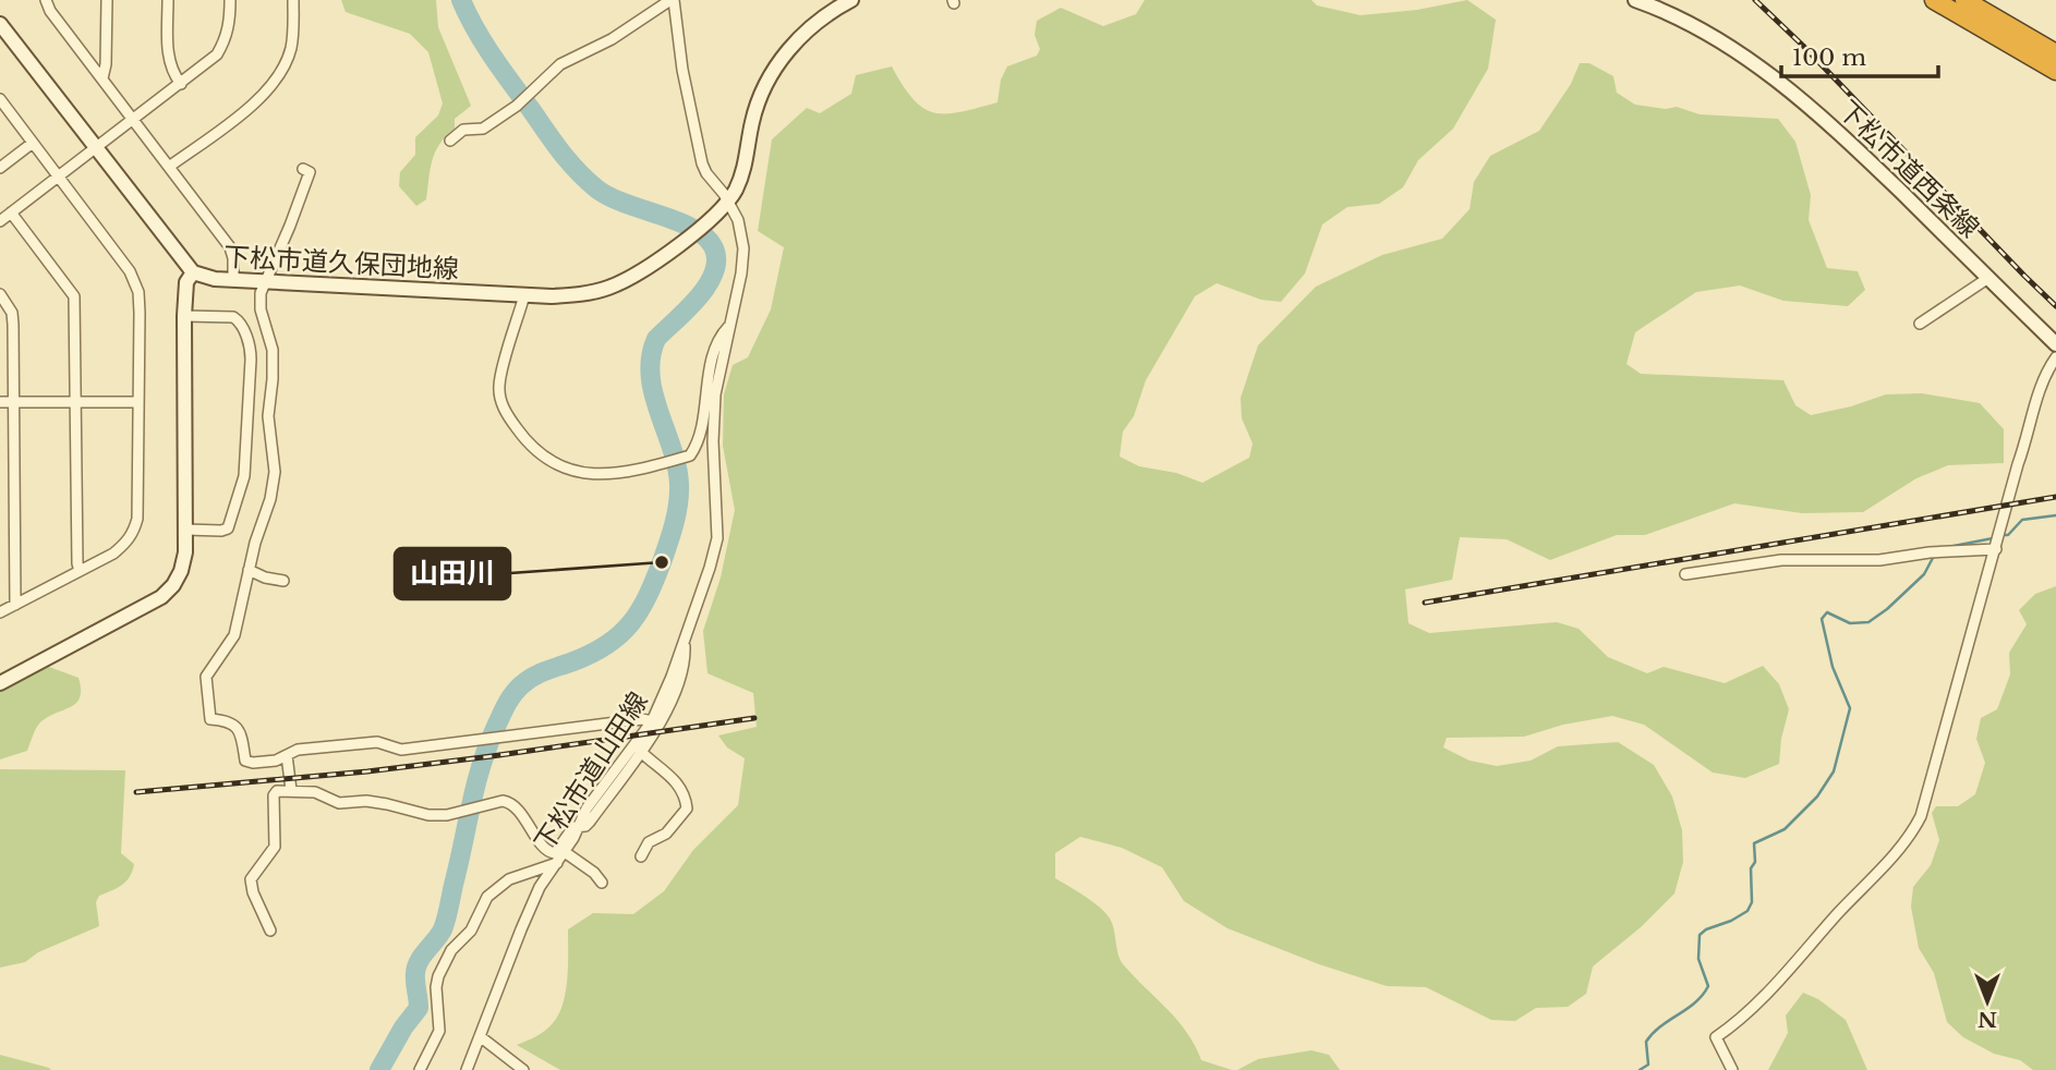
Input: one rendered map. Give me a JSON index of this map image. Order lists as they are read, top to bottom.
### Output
{
  "streets": {
    "street": ["下松市道西条線", "下松市道久保団地線", "下松市道山田線"]
  },
  "crossings": [
    ["下松市道久保団地線", "下松市道山田線"]
  ],
  "places": ["山田川"],
  "scale_bar": "100 m",
  "north": "bottom"
}
